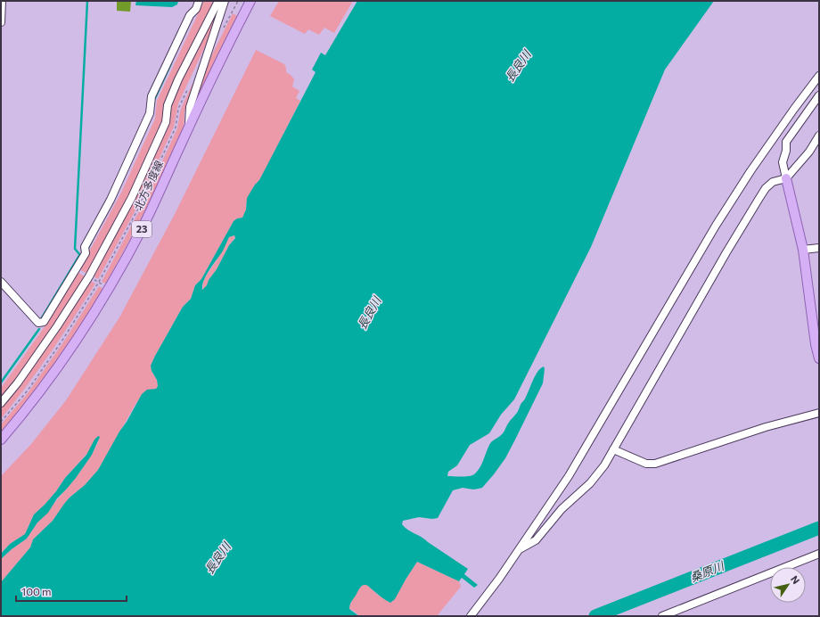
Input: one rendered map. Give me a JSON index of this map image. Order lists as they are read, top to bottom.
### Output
{
  "streets": {
    "main road": ["北方多度線", "23"]
  },
  "water": ["長良川", "桑原川"],
  "scale_bar": "100 m",
  "north": "top right"
}
